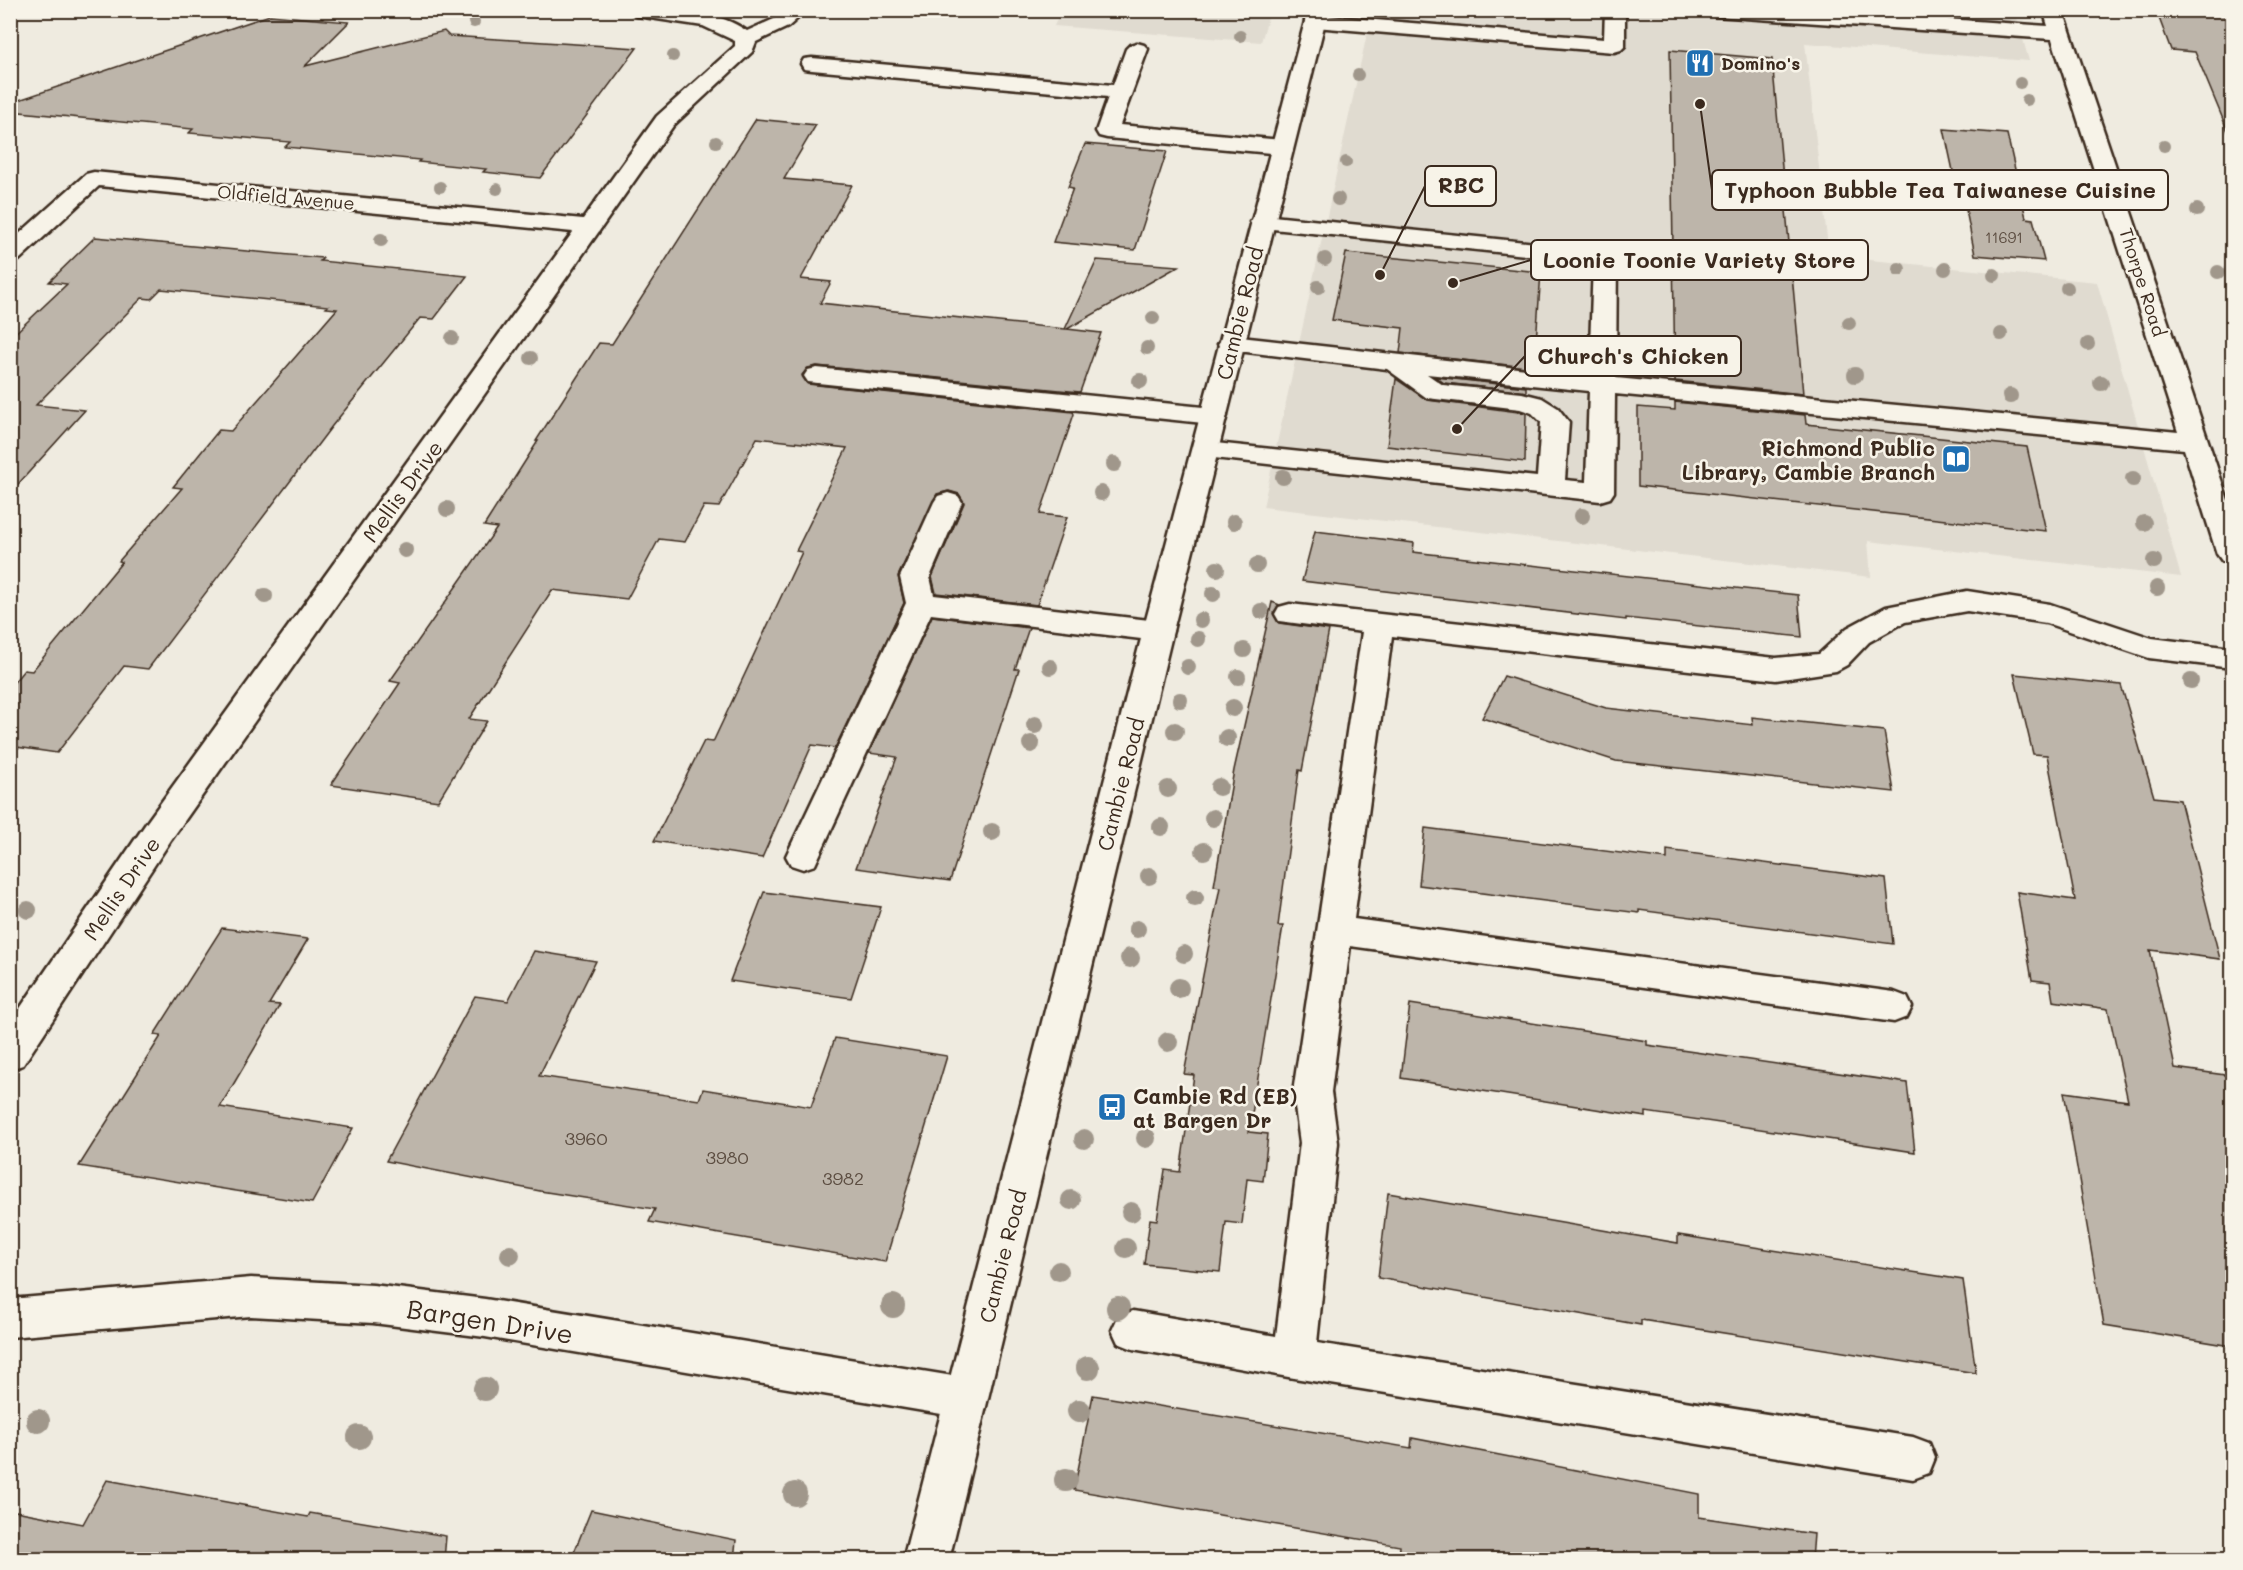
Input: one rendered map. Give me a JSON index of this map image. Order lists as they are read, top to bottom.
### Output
{
  "streets": {
    "street": [
      "Oldfield Avenue",
      "Thorpe Road",
      "Cambie Road",
      "Mellis Drive",
      "Bargen Drive"
    ]
  },
  "crossings": [
    ["Oldfield Avenue", "Mellis Drive"],
    ["Cambie Road", "Bargen Drive"]
  ],
  "places": {
    "restaurant": ["Domino's"],
    "other": [
      "Typhoon Bubble Tea Taiwanese Cuisine",
      "RBC",
      "Loonie Toonie Variety Store",
      "Church's Chicken"
    ],
    "library": ["Richmond Public Library, Cambie Branch"],
    "bus stop": ["Cambie Rd (EB) at Bargen Dr"]
  },
  "house_numbers": [
    "11691",
    "3960",
    "3980",
    "3982"
  ]
}
